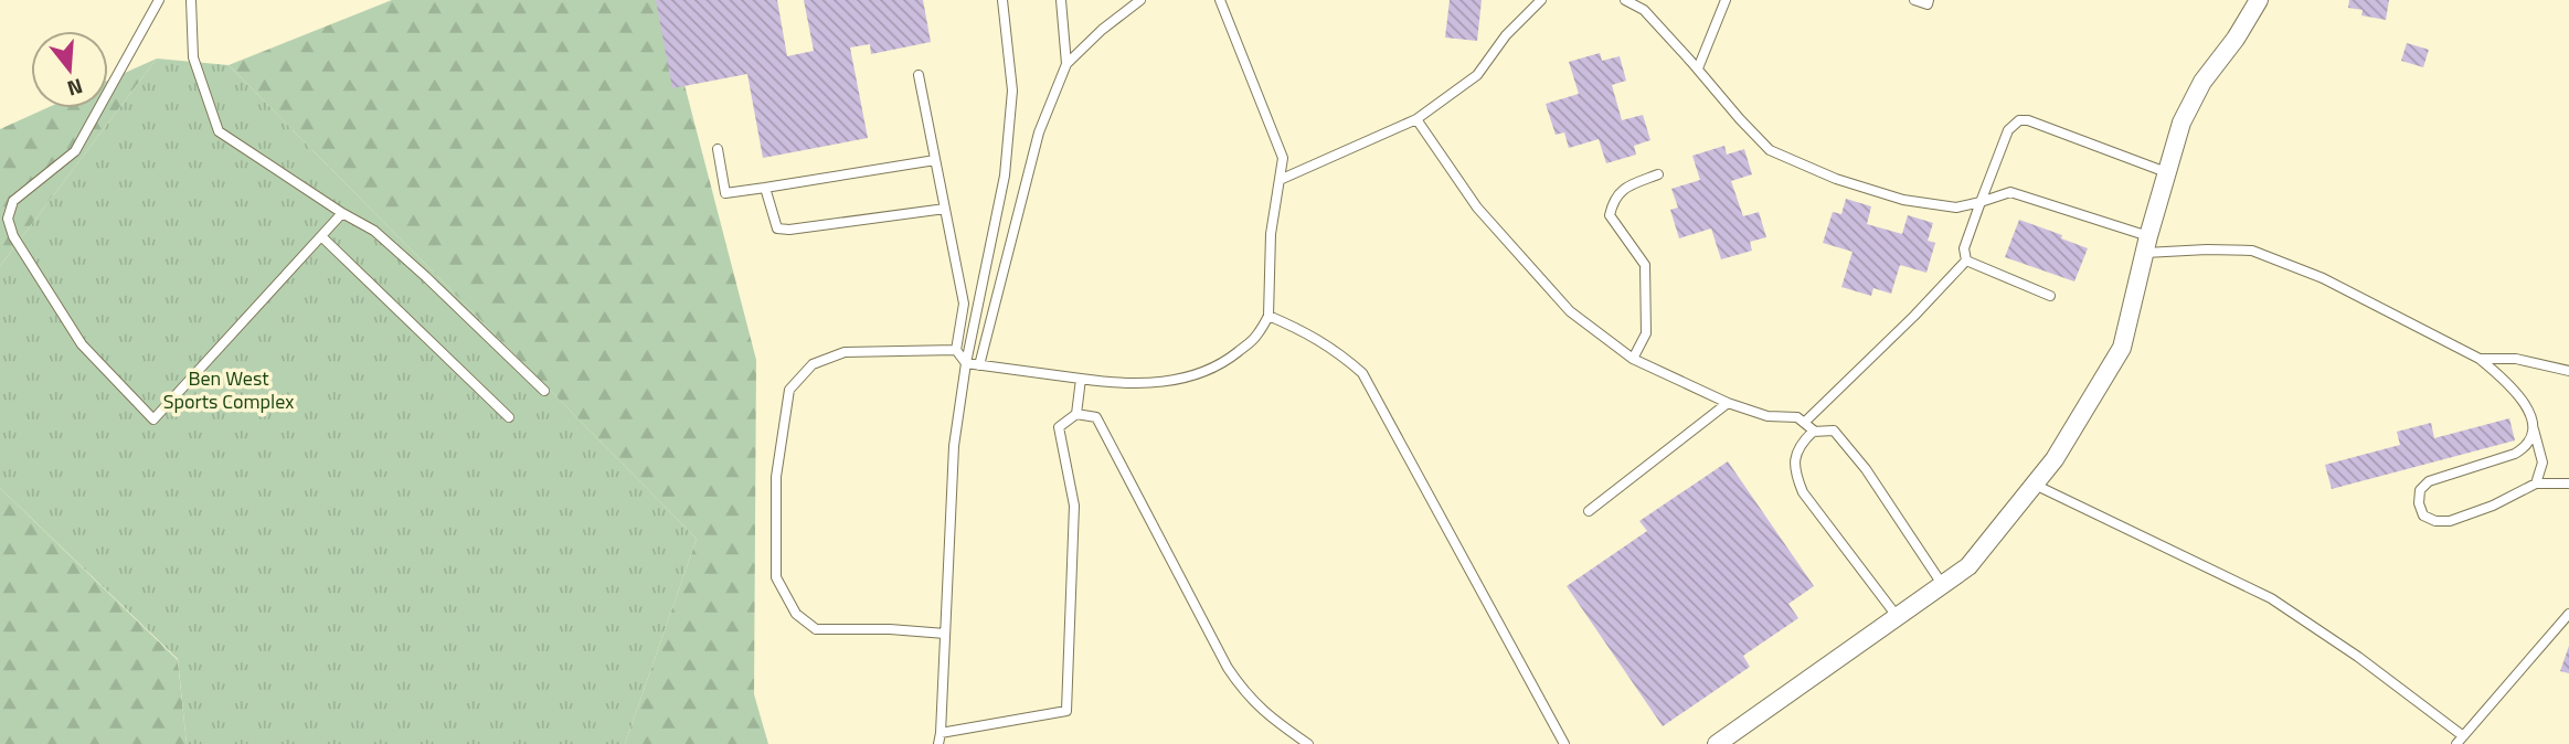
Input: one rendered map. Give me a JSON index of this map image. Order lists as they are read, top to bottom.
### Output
{
  "parks": ["Ben West Sports Complex"],
  "north": "bottom"
}
